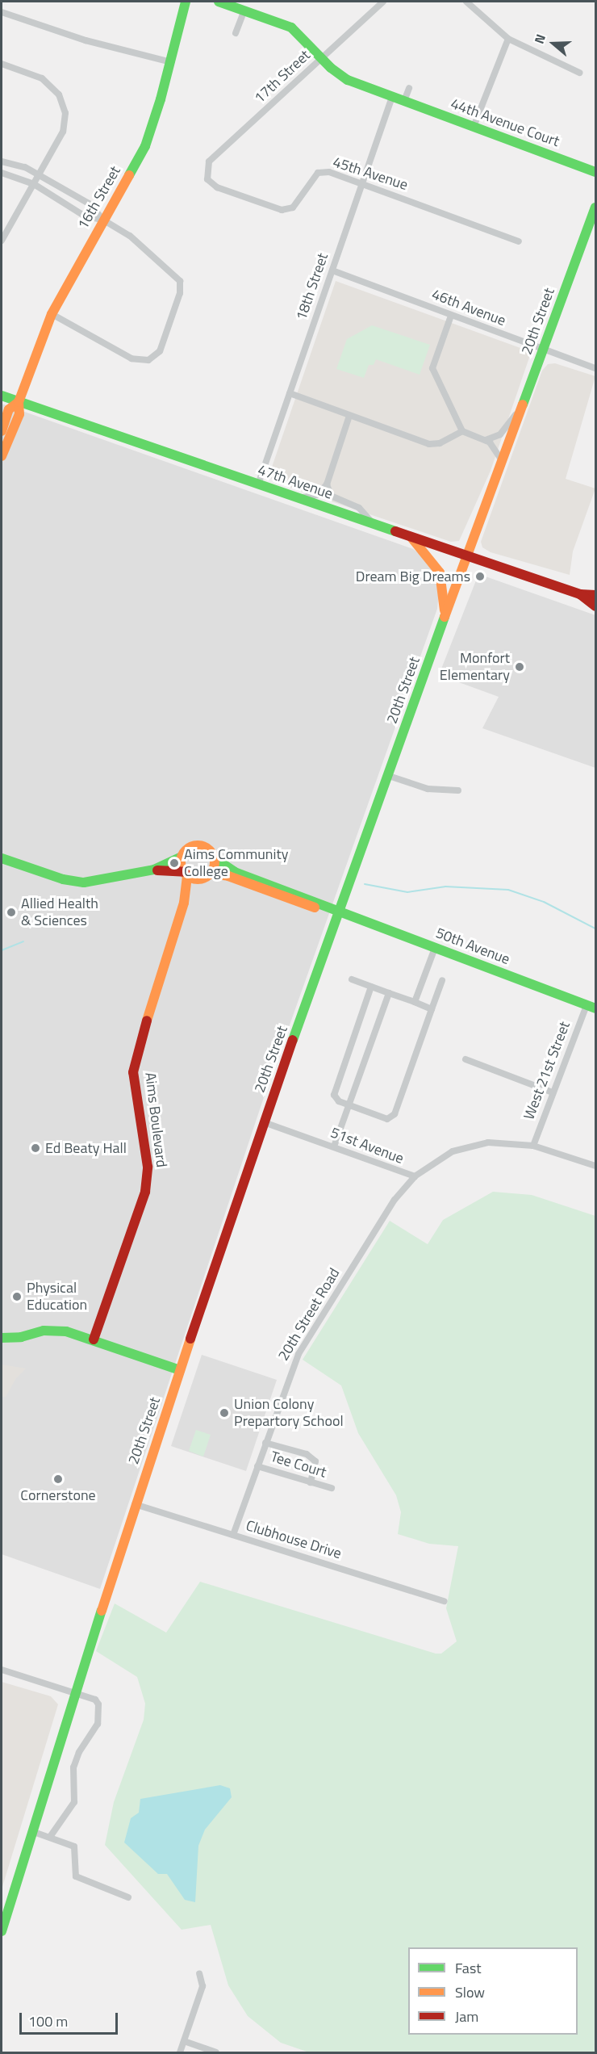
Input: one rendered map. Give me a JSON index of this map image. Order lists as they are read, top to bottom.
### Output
{
  "streets": {
    "main road": [
      "44th Avenue Court",
      "16th Street",
      "20th Street",
      "47th Avenue",
      "50th Avenue",
      "Aims Boulevard"
    ],
    "street": [
      "17th Street",
      "45th Avenue",
      "18th Street",
      "46th Avenue",
      "West 21st Street",
      "51st Avenue",
      "20th Street Road",
      "Tee Court",
      "Clubhouse Drive"
    ]
  },
  "crossings": [
    ["17th Street", "44th Avenue Court"],
    ["17th Street", "45th Avenue"],
    ["44th Avenue Court", "18th Street"],
    ["45th Avenue", "18th Street"],
    ["16th Street", "47th Avenue"],
    ["18th Street", "46th Avenue"],
    ["18th Street", "47th Avenue"],
    ["46th Avenue", "20th Street"],
    ["20th Street", "47th Avenue"],
    ["20th Street", "50th Avenue"],
    ["20th Street", "51st Avenue"],
    ["20th Street", "Clubhouse Drive"],
    ["50th Avenue", "West 21st Street"],
    ["50th Avenue", "Aims Boulevard"],
    ["West 21st Street", "51st Avenue"],
    ["51st Avenue", "20th Street Road"],
    ["20th Street Road", "Tee Court"],
    ["20th Street Road", "Clubhouse Drive"]
  ],
  "places": [
    "Dream Big Dreams",
    "Monfort Elementary",
    "Aims Community College",
    "Allied Health & Sciences",
    "Ed Beaty Hall",
    "Physical Education",
    "Union Colony Prepartory School",
    "Cornerstone"
  ],
  "legend": ["Fast", "Slow", "Jam"],
  "scale_bar": "100 m",
  "north": "left"
}
